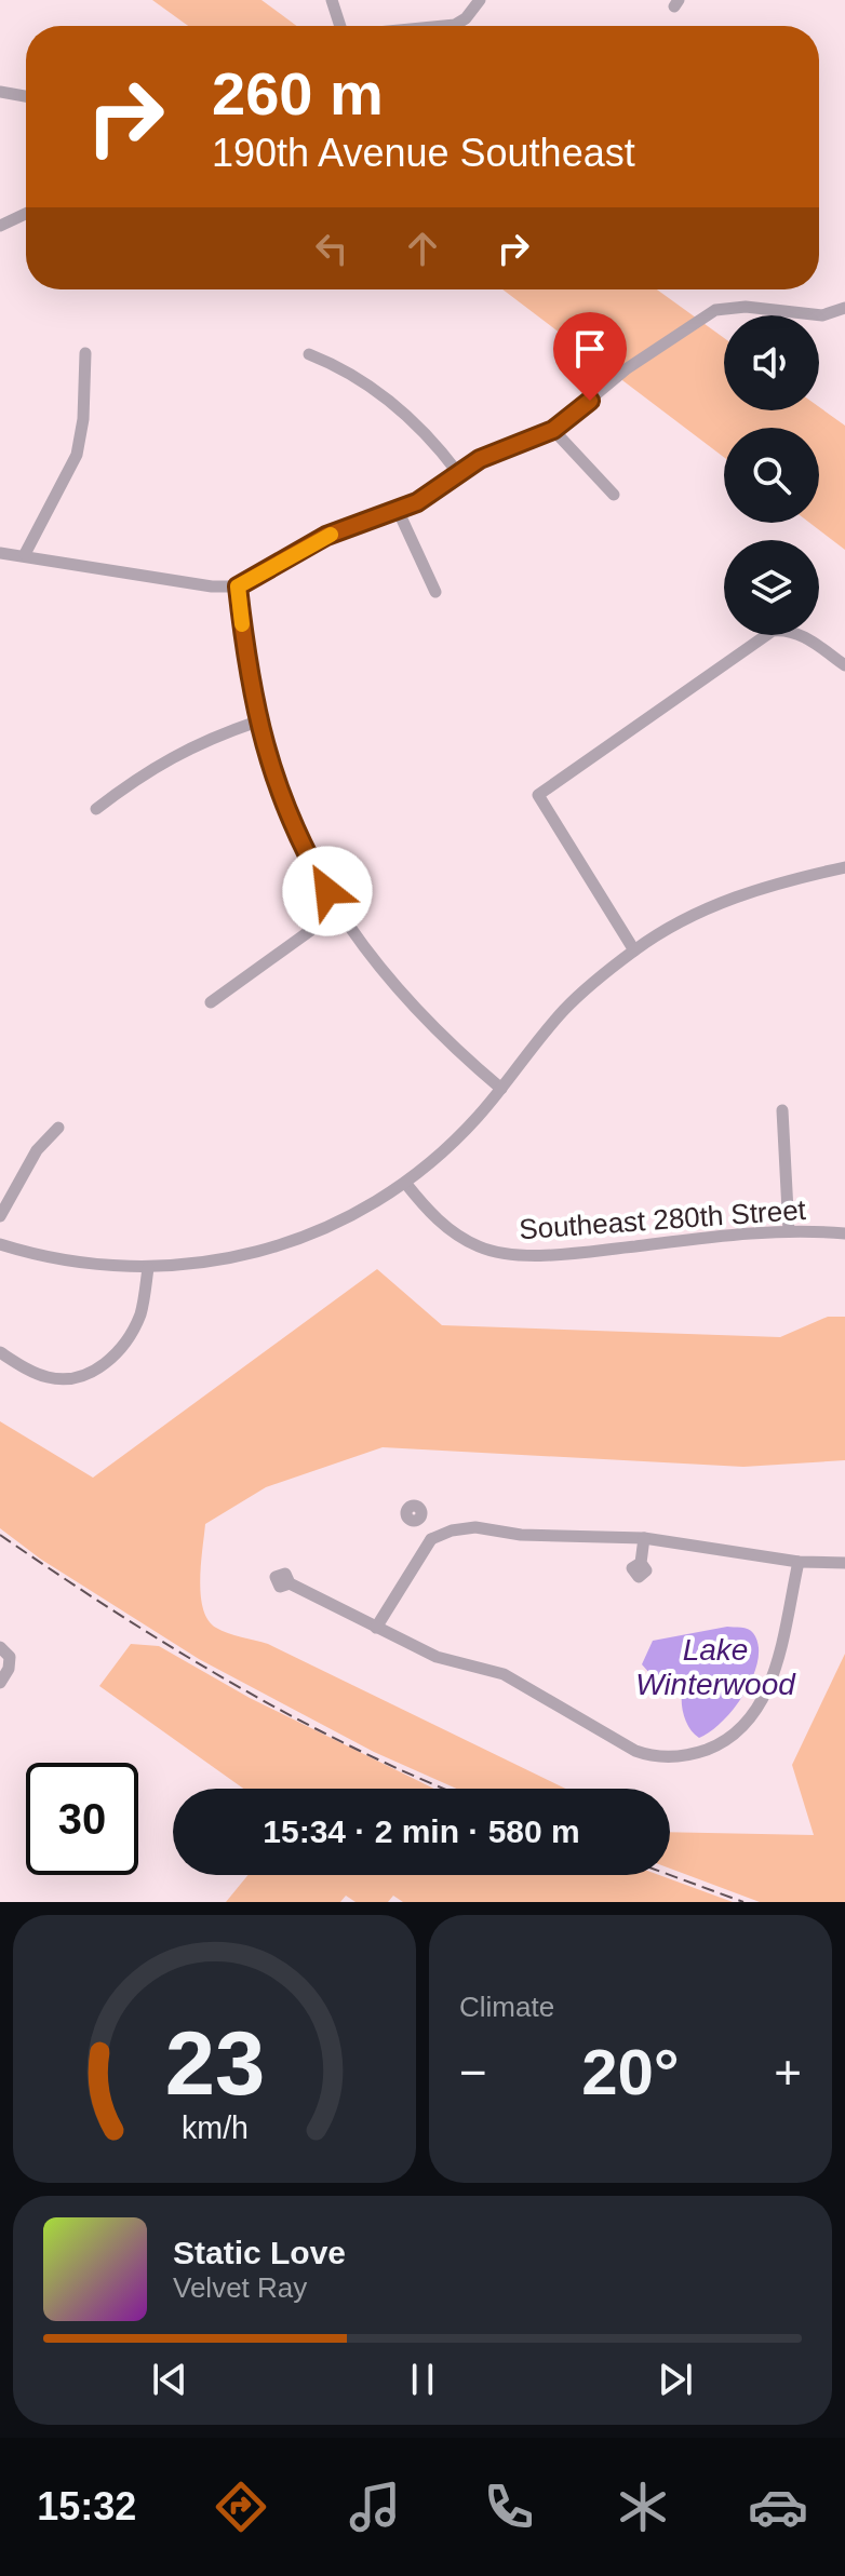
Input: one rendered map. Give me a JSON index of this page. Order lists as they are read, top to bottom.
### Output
{
  "streets": {
    "street": ["Southeast 280th Street"]
  },
  "water": ["Lake Winterwood"],
  "page": {
    "turn": ["260 m", "190th Avenue Southeast"],
    "limit": "30",
    "trip": "15:34 · 2 min · 580 m",
    "tile": "Climate",
    "heat": ["−", "20°", "+"],
    "song": ["Static Love", "Velvet Ray"],
    "tabs": "15:32",
    "gauge": ["23", "km/h"]
  }
}
